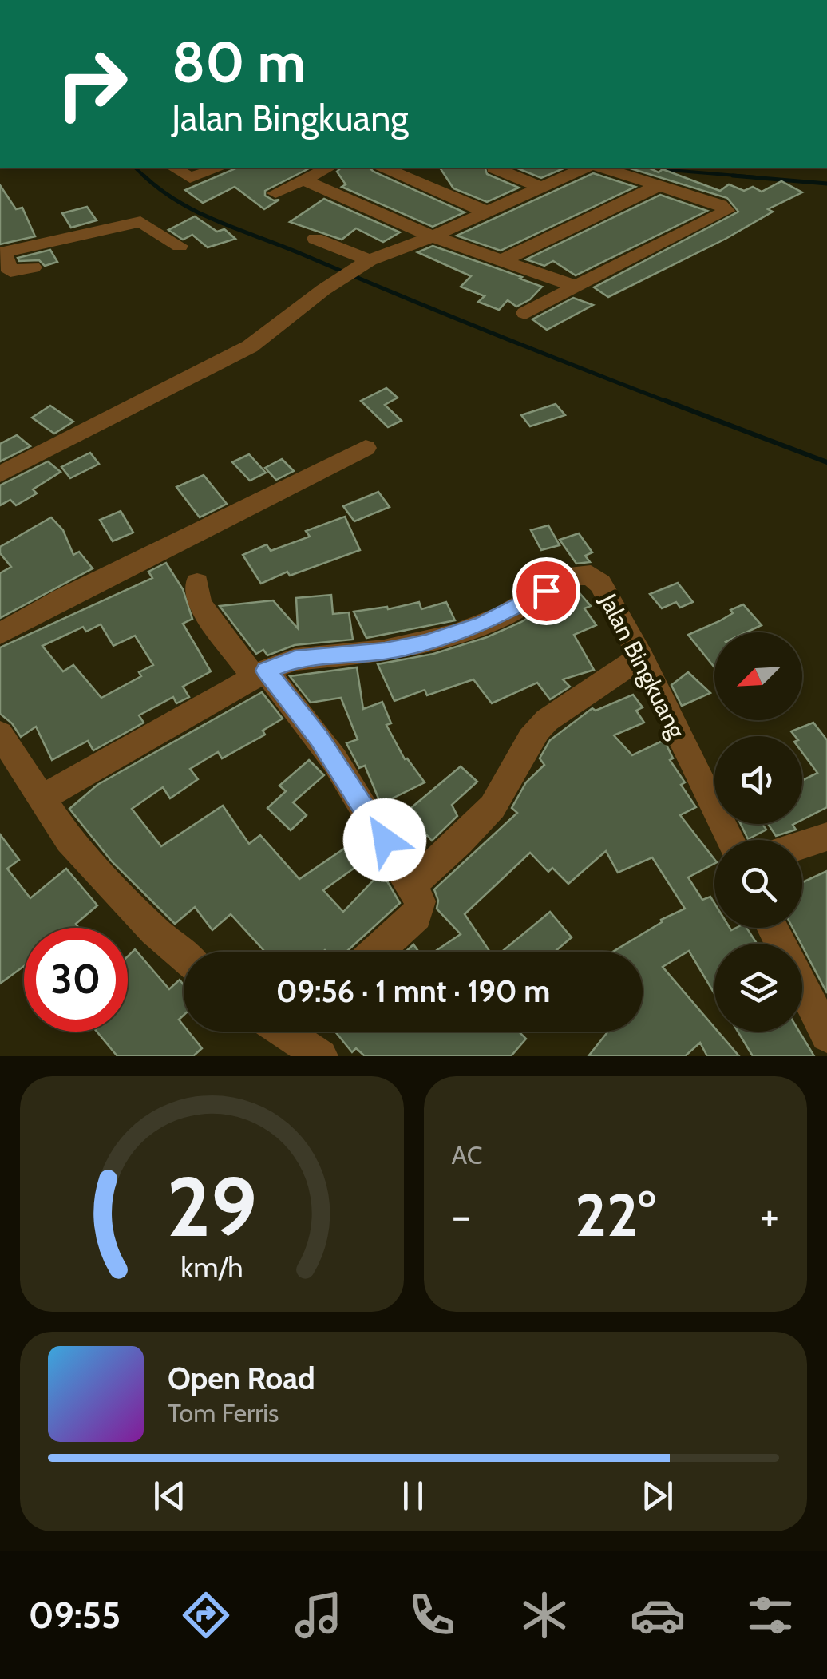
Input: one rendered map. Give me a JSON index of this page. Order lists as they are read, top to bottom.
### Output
{
  "streets": {
    "street": ["Jalan Bingkuang"]
  },
  "north": "bottom left",
  "page": {
    "turn": ["80 m", "Jalan Bingkuang"],
    "limit": "30",
    "trip": "09:56 · 1 mnt · 190 m",
    "tile": "AC",
    "heat": ["−", "22°", "+"],
    "song": ["Open Road", "Tom Ferris"],
    "tabs": "09:55",
    "gauge": ["29", "km/h"]
  }
}
